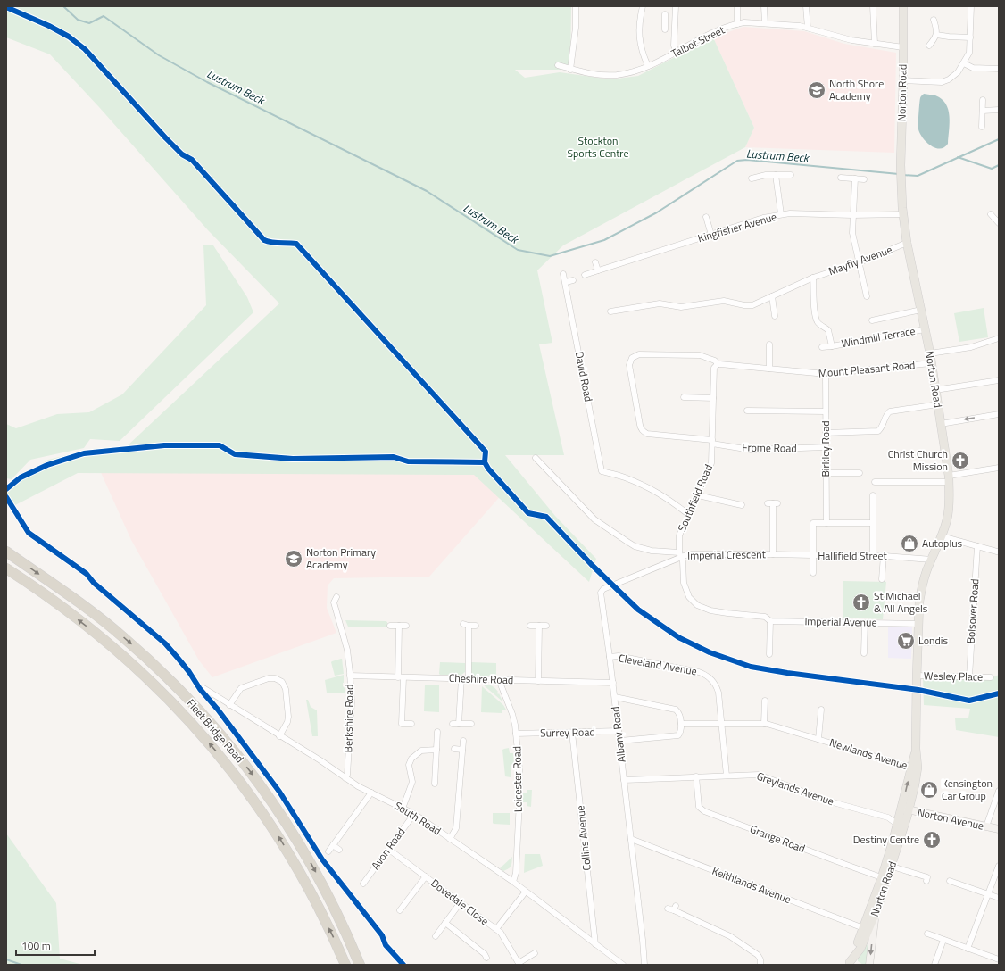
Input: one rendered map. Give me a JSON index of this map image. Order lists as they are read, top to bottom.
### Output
{
  "streets": {
    "highway": ["Fleet Bridge Road"],
    "main road": ["Norton Road"],
    "street": [
      "Talbot Street",
      "Kingfisher Avenue",
      "Mayfly Avenue",
      "Windmill Terrace",
      "Mount Pleasant Road",
      "David Road",
      "Frome Road",
      "Birkley Road",
      "Southfield Road",
      "Imperial Crescent",
      "Hallifield Street",
      "Bolsover Road",
      "Imperial Avenue",
      "Cleveland Avenue",
      "Wesley Place",
      "Cheshire Road",
      "Berkshire Road",
      "Surrey Road",
      "Albany Road",
      "Newlands Avenue",
      "Leicester Road",
      "Greylands Avenue",
      "South Road",
      "Norton Avenue",
      "Collins Avenue",
      "Grange Road",
      "Avon Road",
      "Keithlands Avenue",
      "Dovedale Close"
    ]
  },
  "crossings": [
    ["Talbot Street", "Norton Road"],
    ["Norton Road", "Kingfisher Avenue"],
    ["Norton Road", "Mayfly Avenue"],
    ["Norton Road", "Windmill Terrace"],
    ["Norton Road", "Mount Pleasant Road"],
    ["Norton Road", "Hallifield Street"],
    ["Norton Road", "Imperial Avenue"],
    ["Norton Road", "Wesley Place"],
    ["Norton Road", "Newlands Avenue"],
    ["Norton Road", "Greylands Avenue"],
    ["Norton Road", "Norton Avenue"],
    ["Norton Road", "Grange Road"],
    ["Norton Road", "Keithlands Avenue"],
    ["Mayfly Avenue", "Windmill Terrace"],
    ["Mount Pleasant Road", "Frome Road"],
    ["Mount Pleasant Road", "Birkley Road"],
    ["Mount Pleasant Road", "Southfield Road"],
    ["David Road", "Southfield Road"],
    ["Frome Road", "Birkley Road"],
    ["Frome Road", "Southfield Road"],
    ["Southfield Road", "Imperial Crescent"],
    ["Southfield Road", "Albany Road"],
    ["Imperial Crescent", "Hallifield Street"],
    ["Imperial Crescent", "Imperial Avenue"],
    ["Imperial Crescent", "Albany Road"],
    ["Bolsover Road", "Wesley Place"],
    ["Cleveland Avenue", "Albany Road"],
    ["Cleveland Avenue", "Newlands Avenue"],
    ["Cleveland Avenue", "Greylands Avenue"],
    ["Cheshire Road", "Berkshire Road"],
    ["Cheshire Road", "Albany Road"],
    ["Cheshire Road", "Leicester Road"],
    ["Berkshire Road", "South Road"],
    ["Surrey Road", "Albany Road"],
    ["Surrey Road", "Leicester Road"],
    ["Surrey Road", "Collins Avenue"],
    ["Albany Road", "Greylands Avenue"],
    ["Albany Road", "Keithlands Avenue"],
    ["Leicester Road", "South Road"],
    ["Greylands Avenue", "Grange Road"],
    ["South Road", "Collins Avenue"],
    ["South Road", "Avon Road"],
    ["Avon Road", "Dovedale Close"]
  ],
  "water": ["Lustrum Beck"],
  "parks": ["Stockton Sports Centre"],
  "places": {
    "school or university": ["North Shore Academy", "Norton Primary Academy"],
    "church": ["Christ Church Mission", "St Michael & All Angels", "Destiny Centre"],
    "shop": ["Autoplus", "Kensington Car Group"],
    "supermarket": ["Londis"]
  },
  "scale_bar": "100 m"
}
